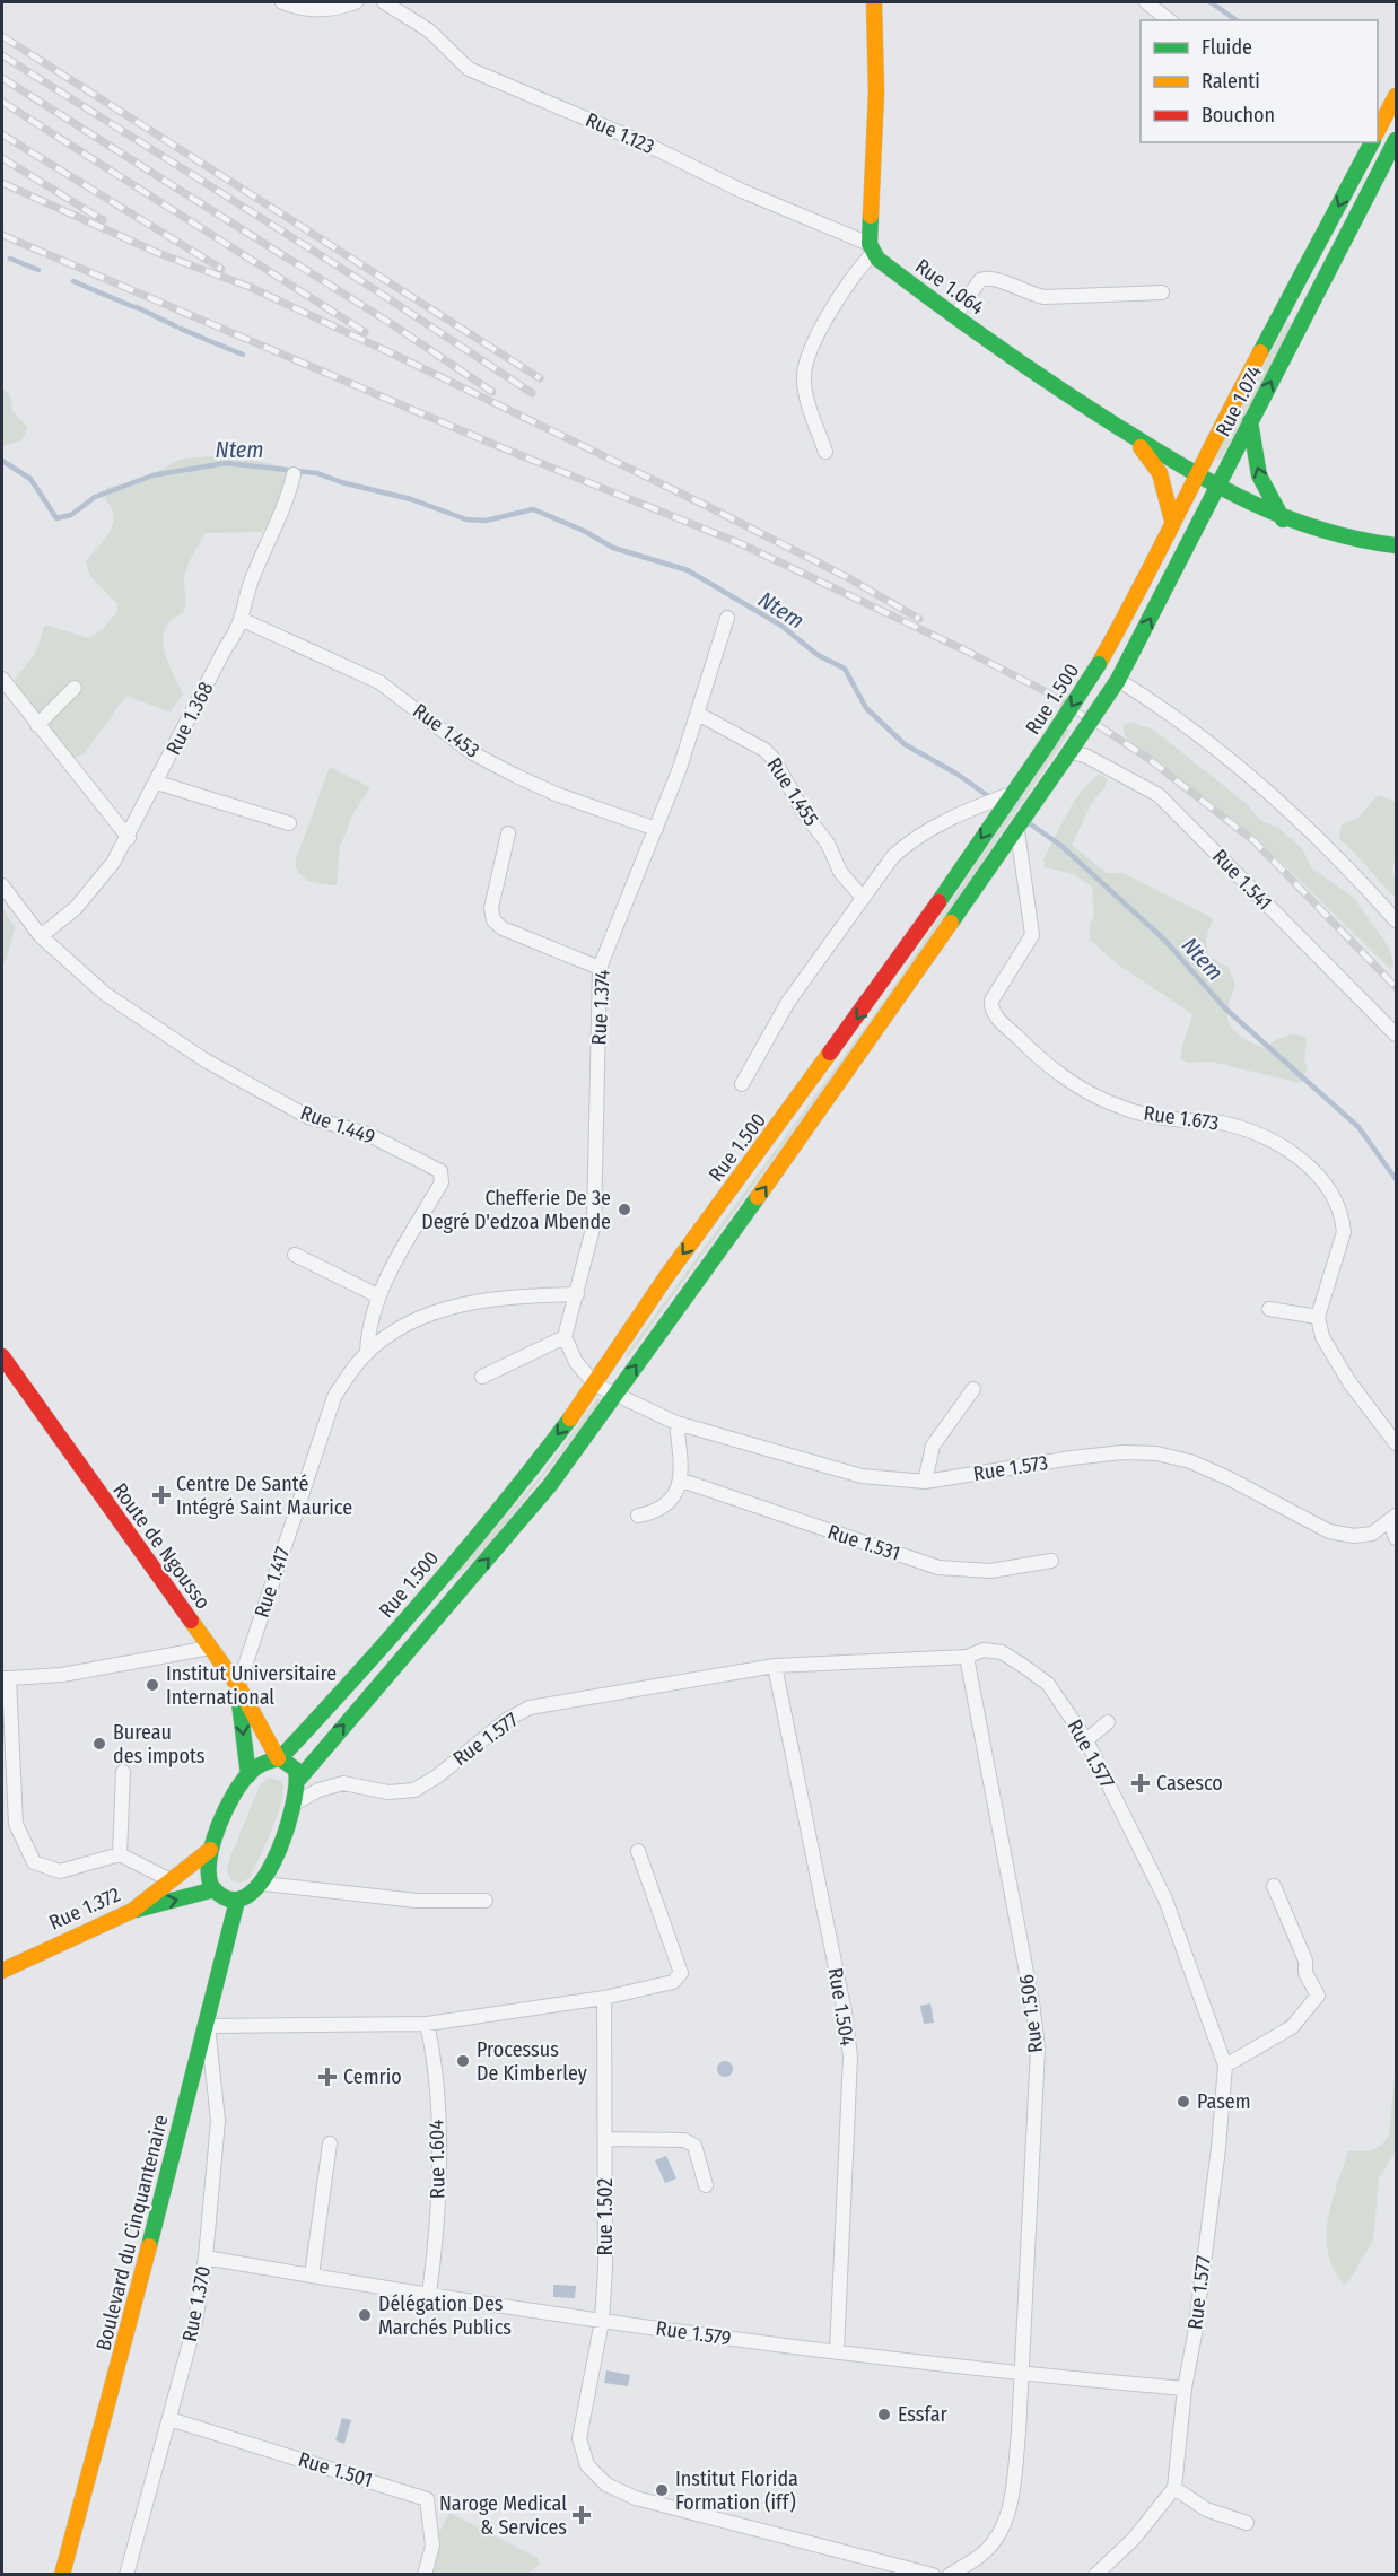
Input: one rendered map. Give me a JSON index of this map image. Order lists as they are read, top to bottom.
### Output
{
  "streets": {
    "main road": [
      "Rue 1.064",
      "Rue 1.074",
      "Rue 1.500",
      "Route de Ngousso",
      "Rue 1.372",
      "Boulevard du Cinquantenaire"
    ],
    "street": [
      "Rue 1.123",
      "Rue 1.368",
      "Rue 1.453",
      "Rue 1.455",
      "Rue 1.541",
      "Rue 1.374",
      "Rue 1.673",
      "Rue 1.449",
      "Rue 1.573",
      "Rue 1.531",
      "Rue 1.417",
      "Rue 1.577",
      "Rue 1.504",
      "Rue 1.506",
      "Rue 1.604",
      "Rue 1.502",
      "Rue 1.370",
      "Rue 1.579",
      "Rue 1.501"
    ]
  },
  "crossings": [
    ["Rue 1.123", "Rue 1.064"],
    ["Rue 1.064", "Rue 1.074"],
    ["Rue 1.074", "Rue 1.500"],
    ["Rue 1.074", "Rue 1.541"],
    ["Rue 1.500", "Route de Ngousso"],
    ["Rue 1.368", "Rue 1.453"],
    ["Rue 1.368", "Rue 1.449"],
    ["Rue 1.453", "Rue 1.374"],
    ["Rue 1.455", "Rue 1.374"],
    ["Rue 1.374", "Rue 1.417"],
    ["Rue 1.449", "Rue 1.417"],
    ["Route de Ngousso", "Rue 1.417"],
    ["Rue 1.577", "Rue 1.504"],
    ["Rue 1.577", "Rue 1.506"],
    ["Rue 1.577", "Rue 1.579"],
    ["Rue 1.504", "Rue 1.579"],
    ["Rue 1.506", "Rue 1.579"],
    ["Rue 1.604", "Rue 1.579"],
    ["Rue 1.502", "Rue 1.579"],
    ["Boulevard du Cinquantenaire", "Rue 1.370"],
    ["Rue 1.370", "Rue 1.579"],
    ["Rue 1.370", "Rue 1.501"]
  ],
  "water": ["Ntem"],
  "places": {
    "other": [
      "Chefferie De 3e Degré D'edzoa Mbende",
      "Institut Universitaire International",
      "Bureau des impots",
      "Processus De Kimberley",
      "Pasem",
      "Délégation Des Marchés Publics",
      "Essfar",
      "Institut Florida Formation (iff)"
    ],
    "health": [
      "Centre De Santé Intégré Saint Maurice",
      "Casesco",
      "Cemrio",
      "Naroge Medical & Services"
    ]
  },
  "legend": ["Fluide", "Ralenti", "Bouchon"]
}
